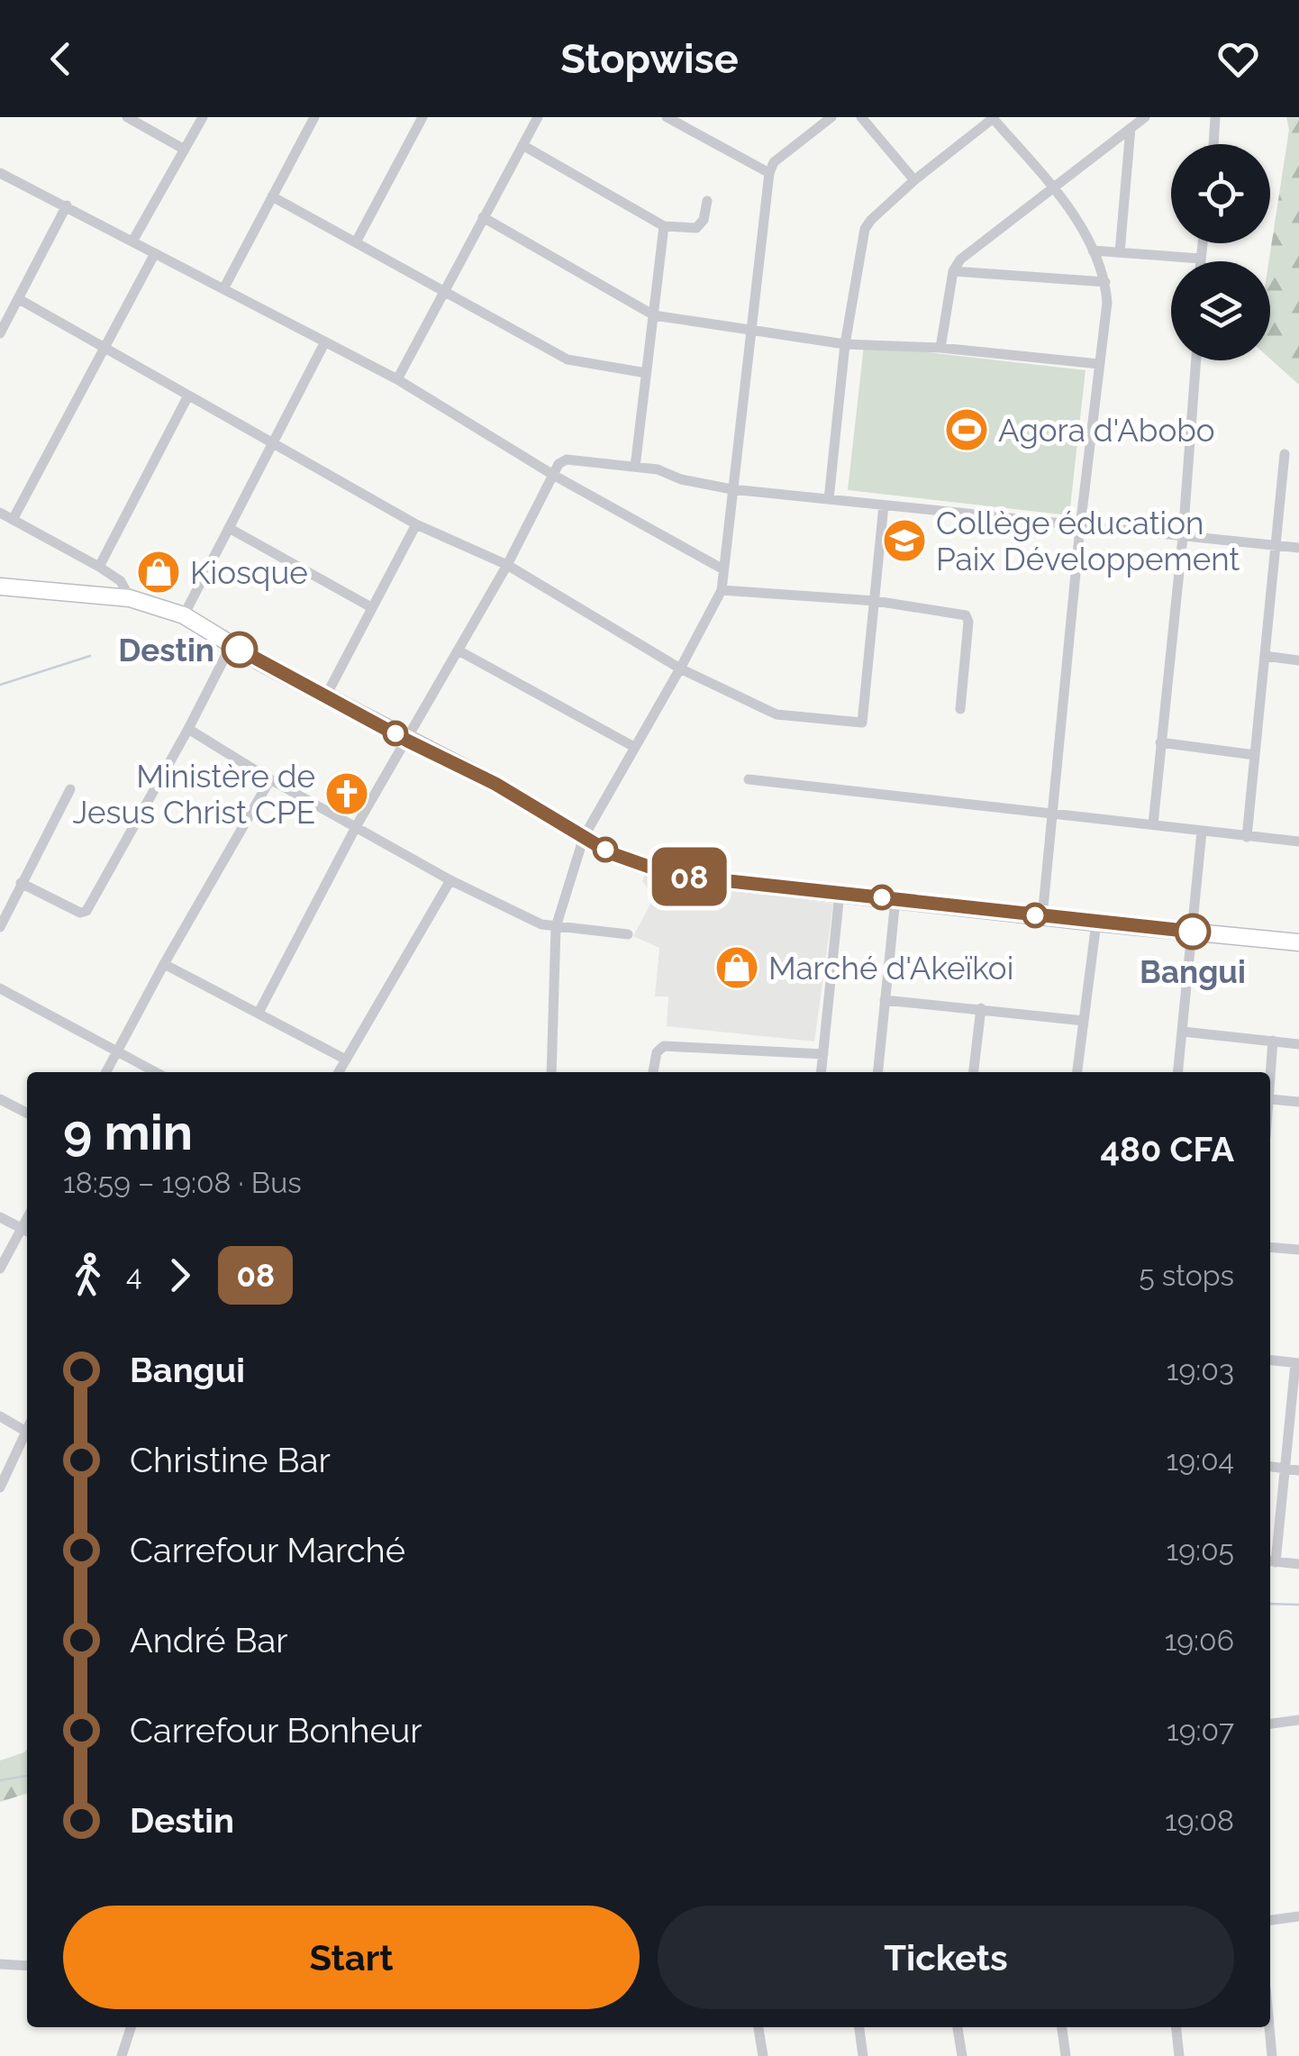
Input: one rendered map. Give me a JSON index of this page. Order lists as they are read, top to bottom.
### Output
{
  "places": {
    "sports": ["Agora d'Abobo"],
    "school or university": ["Collège éducation Paix Développement"],
    "shop": ["Kiosque", "Marché d'Akeïkoi"],
    "other": ["Destin", "Bangui"],
    "church": ["Ministère de Jesus Christ CPE"]
  },
  "lines": ["bus line 08"],
  "page": {
    "header": "Stopwise",
    "on_map": "08",
    "heading": ["9 min", "18:59 – 19:08 · Bus", "480 CFA"],
    "legs": ["4", "08", "5 stops"],
    "list": [
      {
        "name": "Bangui",
        "value": "19:03"
      },
      {
        "name": "Christine Bar",
        "value": "19:04"
      },
      {
        "name": "Carrefour Marché",
        "value": "19:05"
      },
      {
        "name": "André Bar",
        "value": "19:06"
      },
      {
        "name": "Carrefour Bonheur",
        "value": "19:07"
      },
      {
        "name": "Destin",
        "value": "19:08"
      }
    ],
    "buttons": ["Start", "Tickets"]
  }
}
